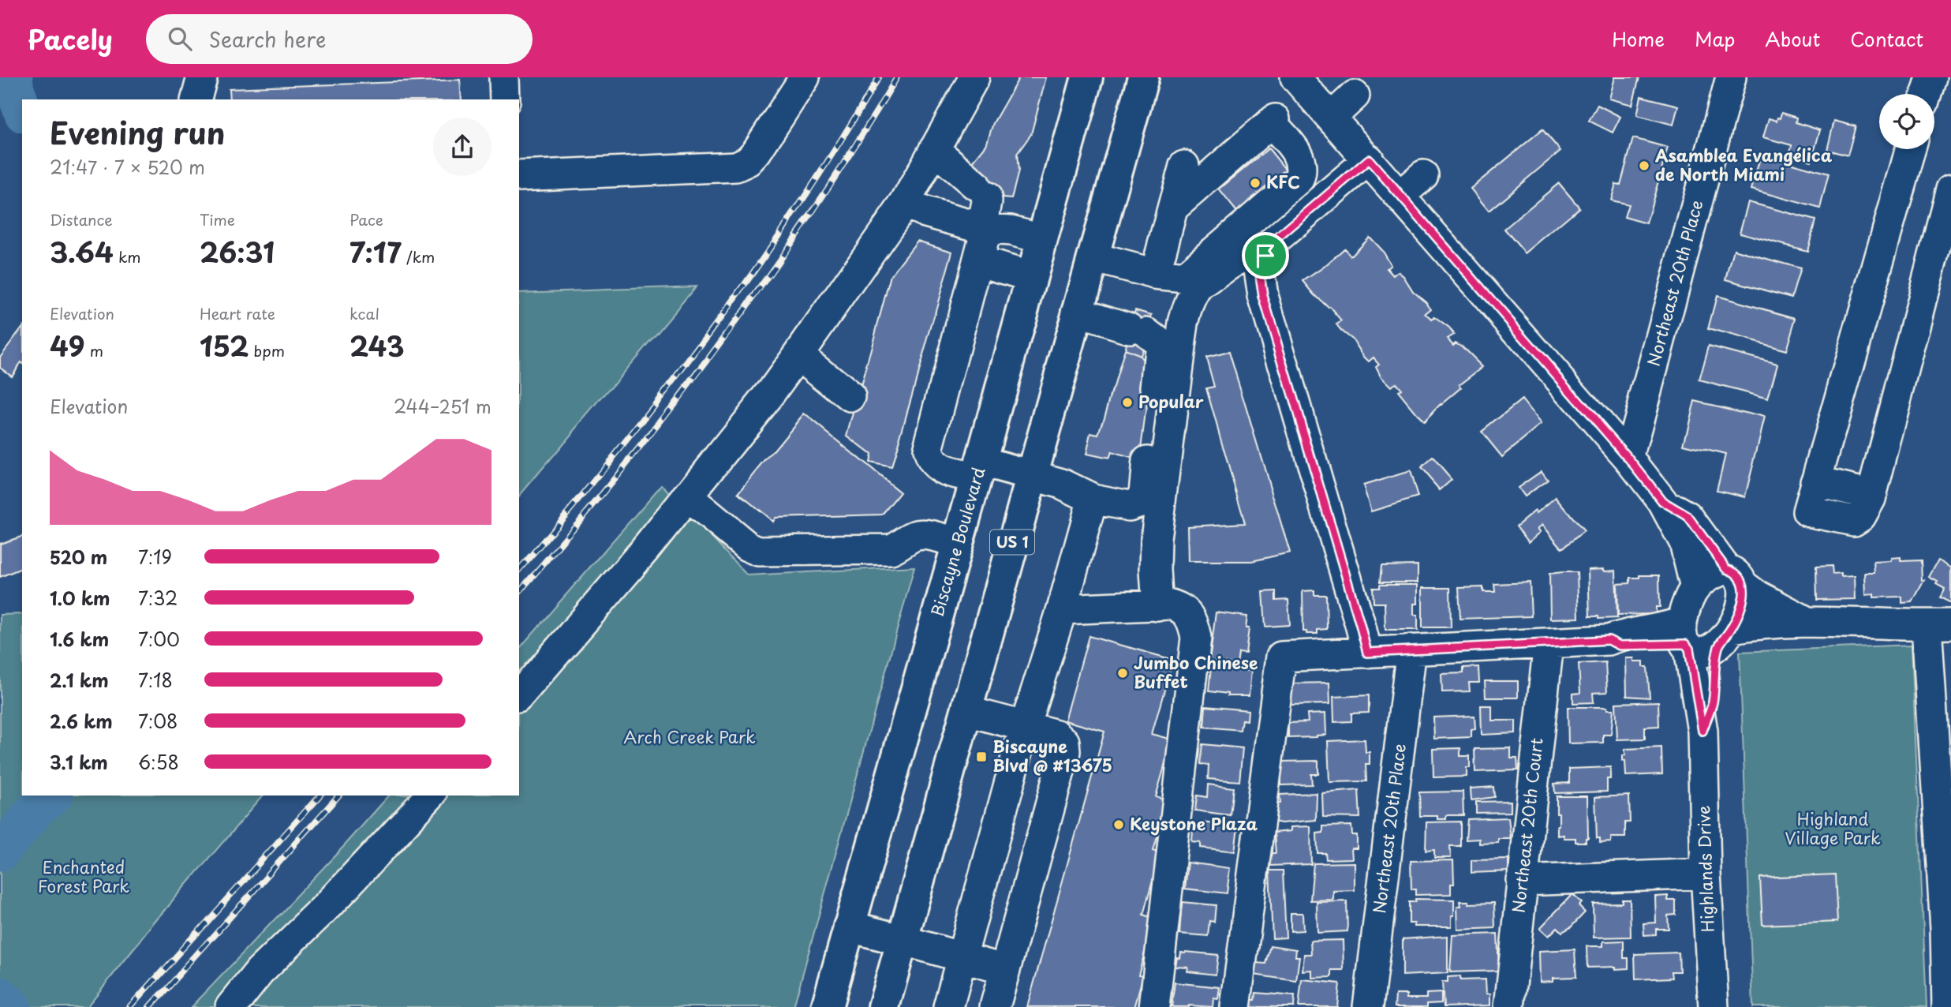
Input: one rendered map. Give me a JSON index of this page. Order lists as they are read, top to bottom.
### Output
{
  "streets": {
    "main road": ["Biscayne Boulevard", "US 1"],
    "street": ["Northeast 20th Place", "Northeast 20th Court", "Highlands Drive"]
  },
  "parks": ["Arch Creek Park", "Highland Village Park", "Enchanted Forest Park"],
  "places": {
    "other": [
      "Asamblea Evangélica de North Miami",
      "KFC",
      "Popular",
      "Jumbo Chinese Buffet",
      "Keystone Plaza"
    ],
    "transit": ["Biscayne Blvd @ #13675"]
  },
  "page": {
    "header": "Pacely",
    "search": "Search here",
    "nav": [
      "Home",
      "Map",
      "About",
      "Contact"
    ],
    "heading": ["Evening run", "21:47 · 7 × 520 m"],
    "stats": [
      ["Distance", "3.64 km"],
      ["Time", "26:31"],
      ["Pace", "7:17 /km"],
      ["Elevation", "49 m"],
      ["Heart rate", "152 bpm"],
      ["kcal", "243"]
    ],
    "chart": ["Elevation", "244–251 m"],
    "list": [
      {
        "name": "520 m",
        "note": "7:19"
      },
      {
        "name": "1.0 km",
        "note": "7:32"
      },
      {
        "name": "1.6 km",
        "note": "7:00"
      },
      {
        "name": "2.1 km",
        "note": "7:18"
      },
      {
        "name": "2.6 km",
        "note": "7:08"
      },
      {
        "name": "3.1 km",
        "note": "6:58"
      }
    ]
  }
}
